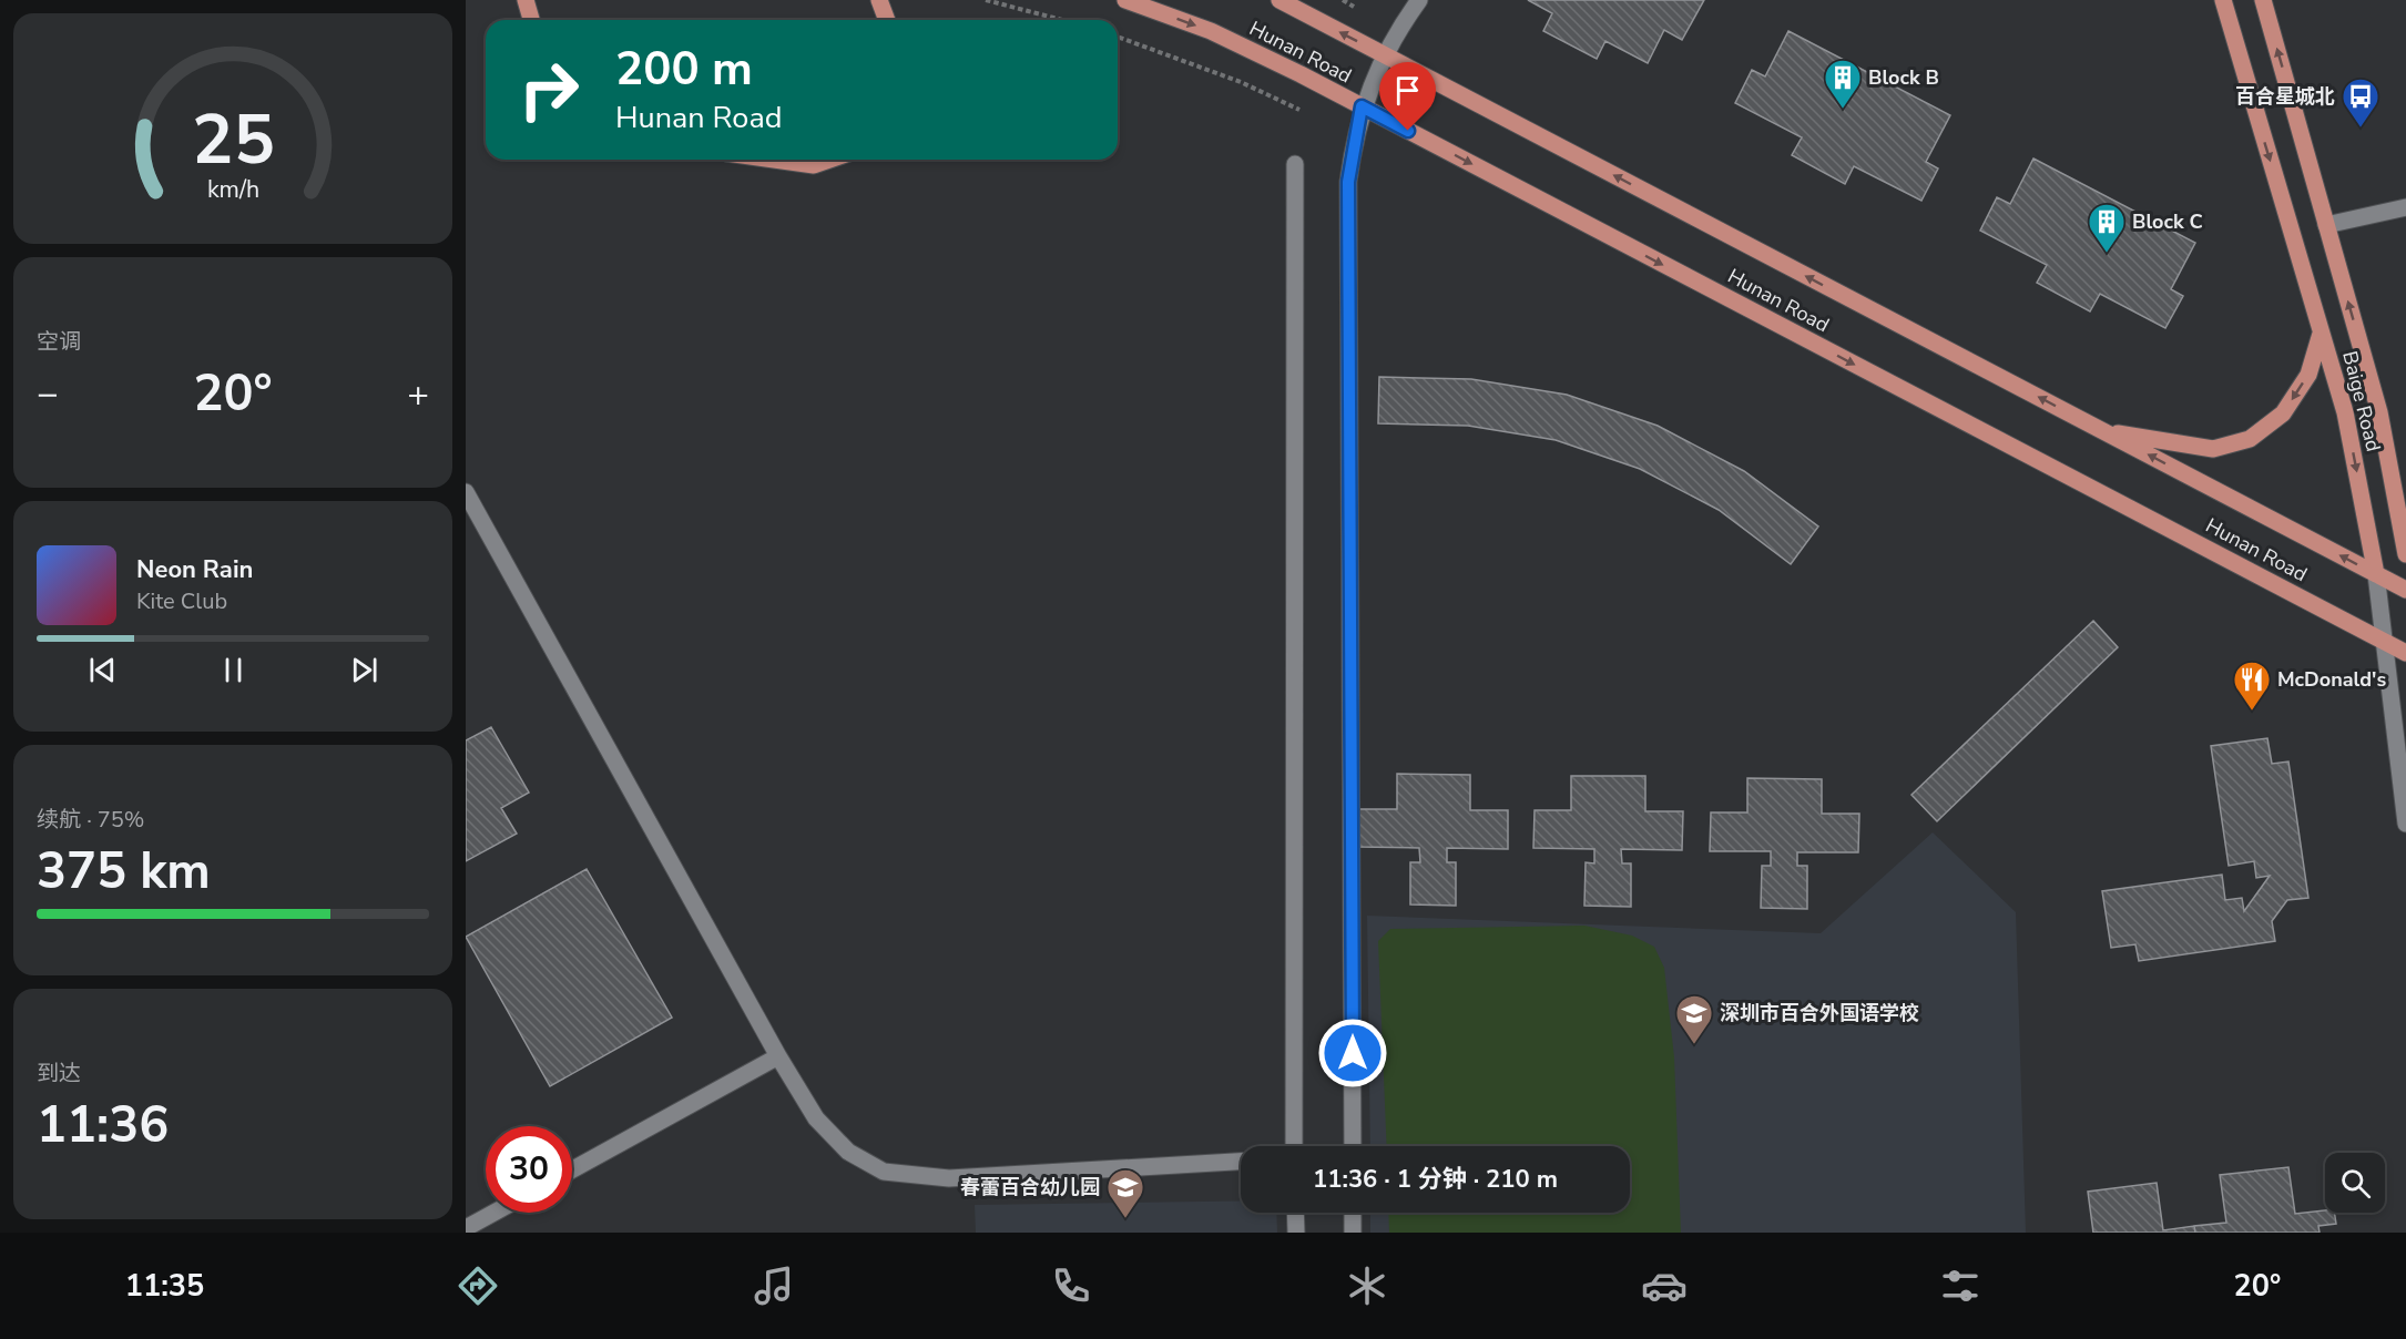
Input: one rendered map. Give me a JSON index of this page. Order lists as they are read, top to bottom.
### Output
{
  "streets": {
    "main road": ["Hunan Road", "Baige Road"]
  },
  "crossings": [
    ["Hunan Road", "Baige Road"]
  ],
  "places": {
    "building": ["Block B", "Block C"],
    "bus stop": ["百合星城北"],
    "restaurant": ["McDonald's"],
    "school or university": ["深圳市百合外国语学校", "春蕾百合幼儿园"]
  },
  "page": {
    "turn": ["200 m", "Hunan Road"],
    "tile": [
      "空调",
      ["续航 · 75%", "375 km"],
      ["到达", "11:36"]
    ],
    "heat": ["−", "20°", "+"],
    "song": ["Neon Rain", "Kite Club"],
    "limit": "30",
    "trip": "11:36 · 1 分钟 · 210 m",
    "tabs": ["11:35", "20°"],
    "gauge": ["25", "km/h"]
  }
}
